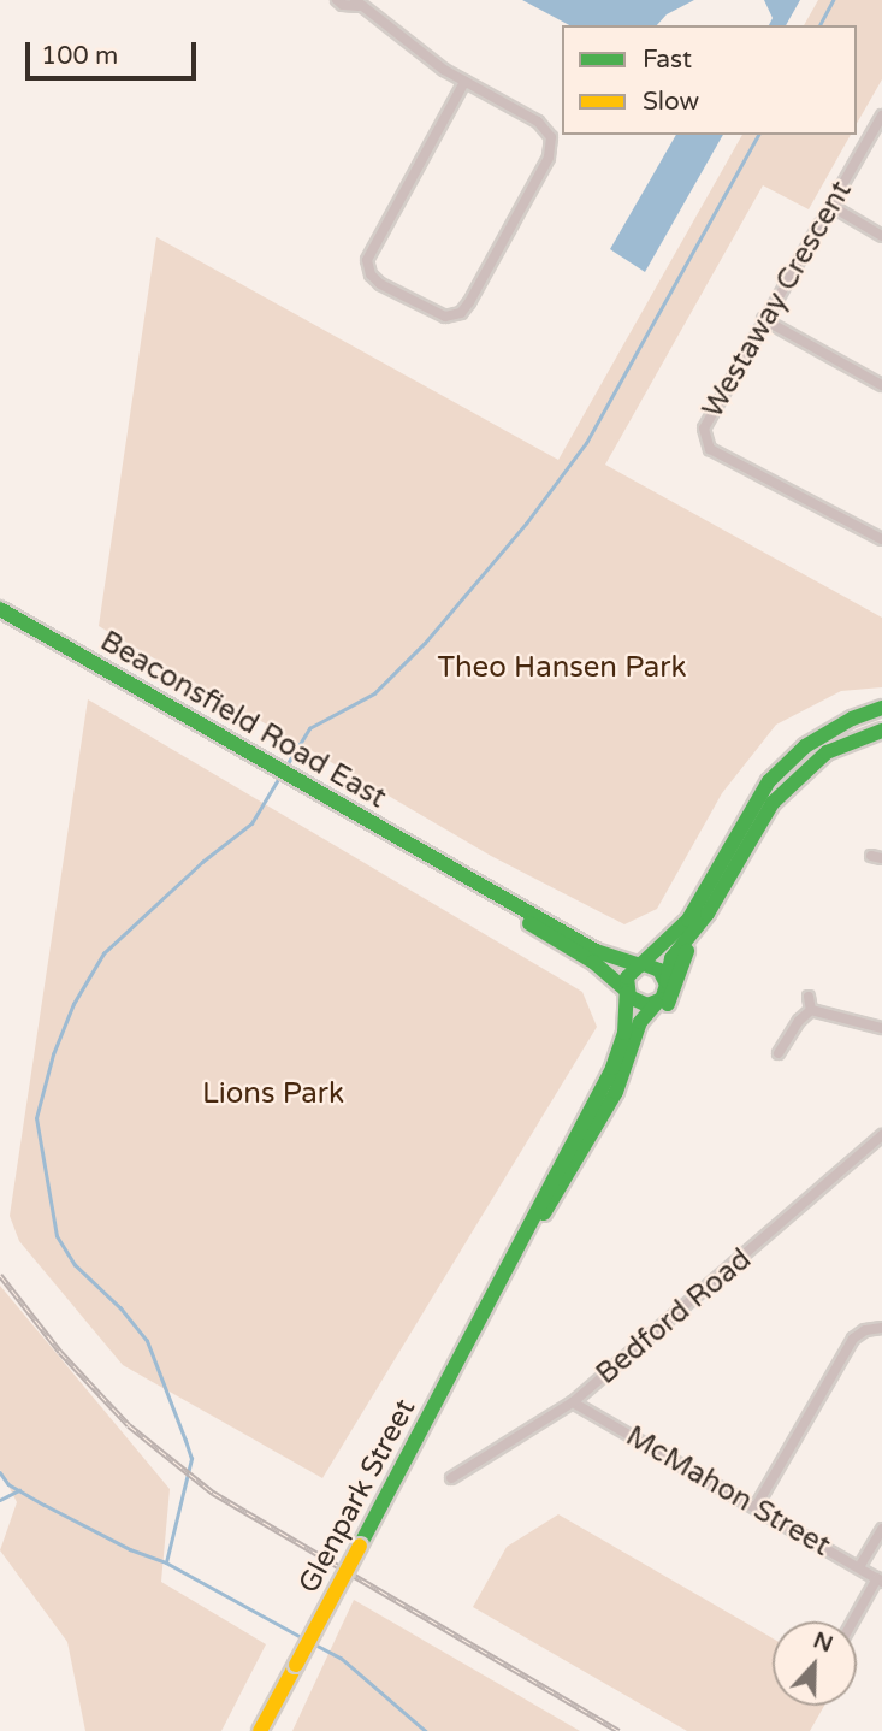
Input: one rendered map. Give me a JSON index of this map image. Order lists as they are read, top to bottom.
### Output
{
  "streets": {
    "main road": ["Beaconsfield Road East", "Glenpark Street"],
    "street": ["Westaway Crescent", "Bedford Road", "McMahon Street"]
  },
  "crossings": [
    ["Beaconsfield Road East", "Glenpark Street"],
    ["Bedford Road", "McMahon Street"]
  ],
  "parks": ["Theo Hansen Park", "Lions Park"],
  "legend": ["Fast", "Slow"],
  "scale_bar": "100 m",
  "north": "top"
}
